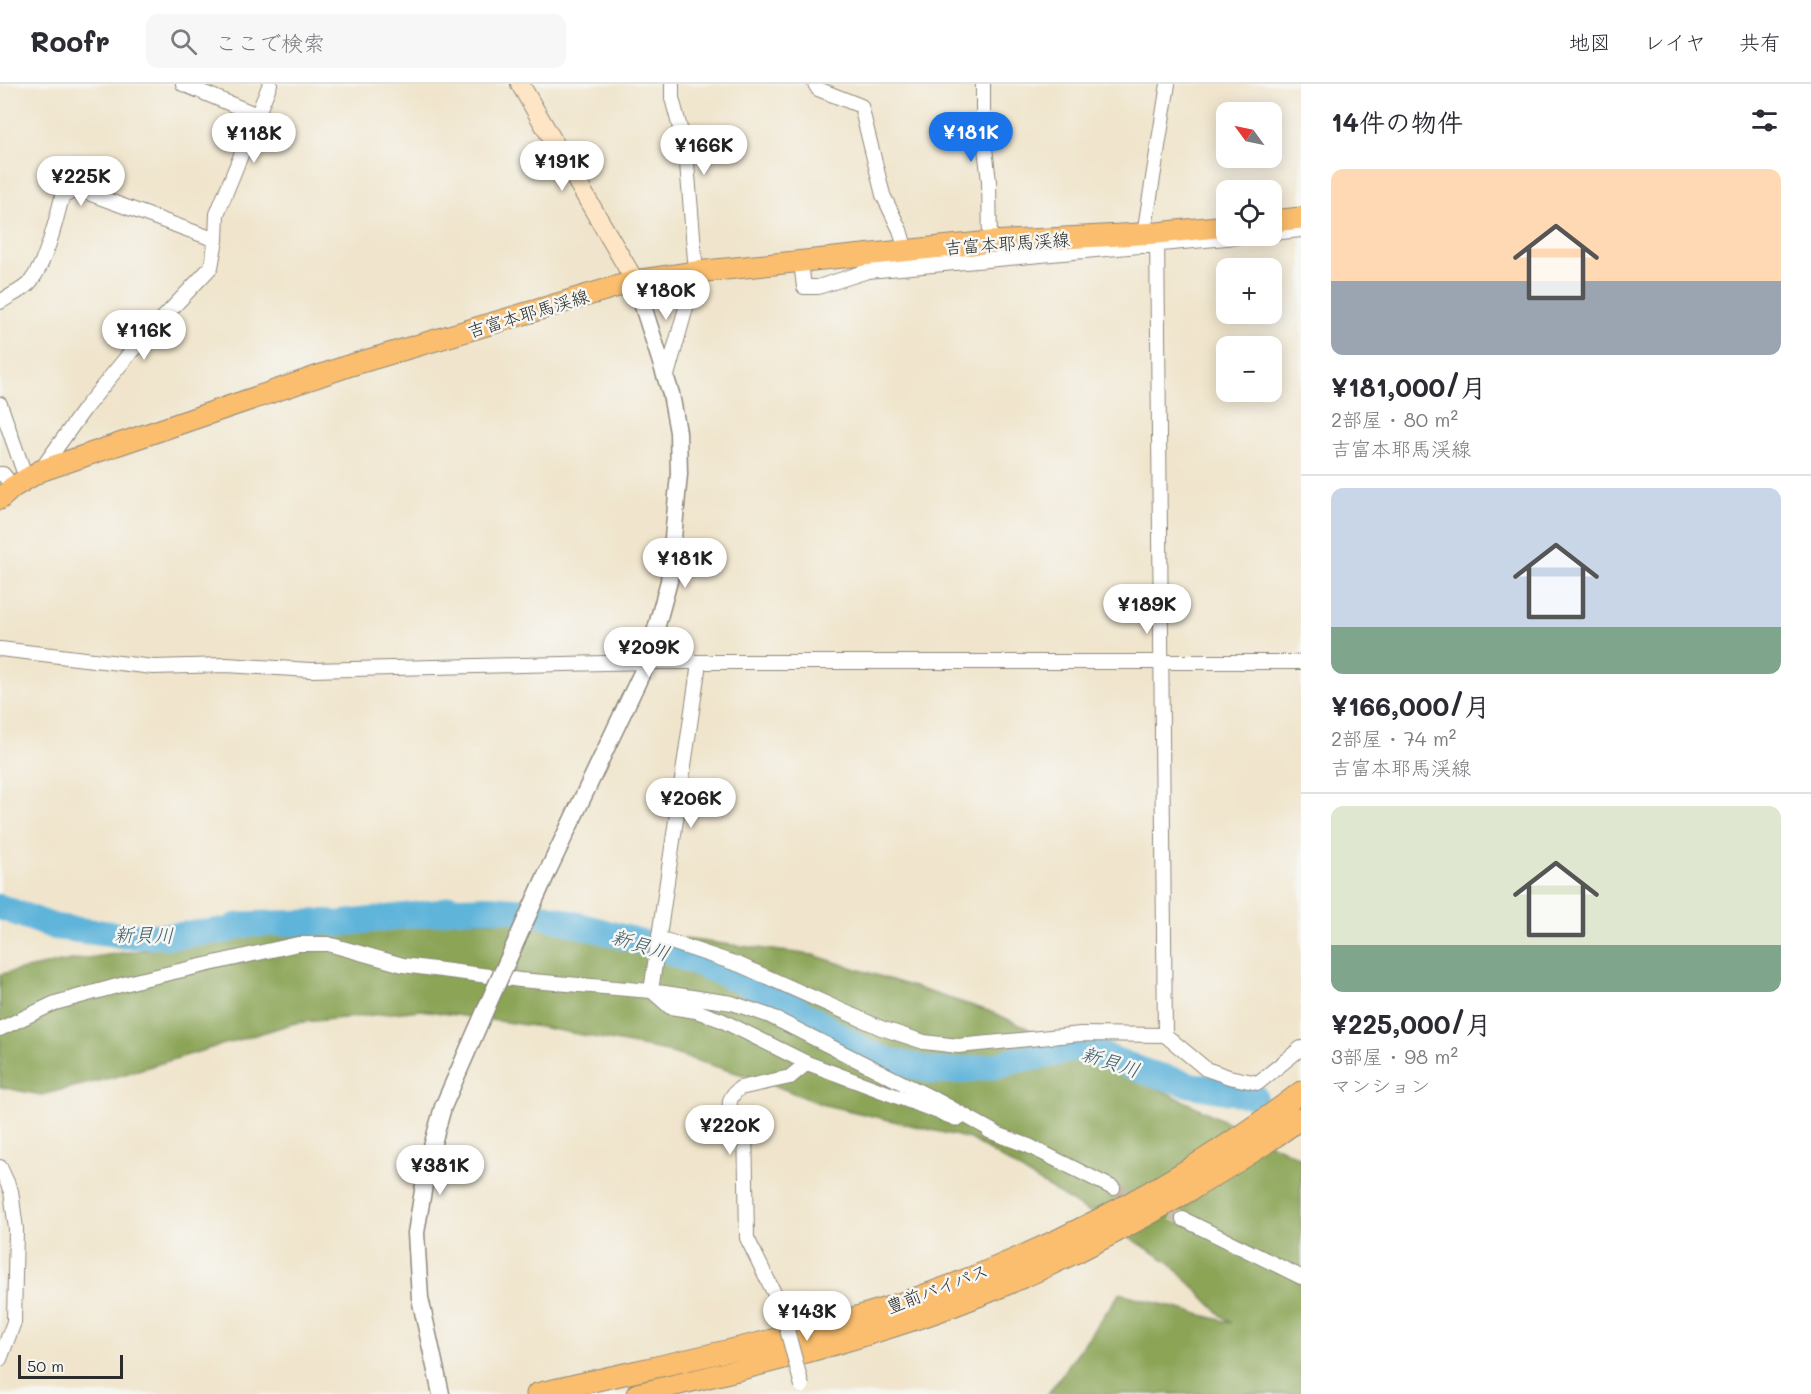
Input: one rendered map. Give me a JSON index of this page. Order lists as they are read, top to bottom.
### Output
{
  "streets": {
    "main road": ["吉富本耶馬渓線", "豊前バイパス"]
  },
  "water": ["新貝川"],
  "scale_bar": "50 m",
  "north": "top left",
  "page": {
    "header": "Roofr",
    "search": "ここで検索",
    "nav": ["地図", "レイヤ", "共有"],
    "heading": "14件の物件",
    "map_buttons": ["+", "−"],
    "price": [
      "¥181K",
      "¥118K",
      "¥166K",
      "¥191K",
      "¥225K",
      "¥180K",
      "¥116K",
      "¥181K",
      "¥189K",
      "¥209K",
      "¥206K",
      "¥220K",
      "¥381K",
      "¥143K"
    ],
    "list": [
      {
        "name": "¥181,000/月",
        "note": "2部屋 · 80 m² · 吉富本耶馬渓線"
      },
      {
        "name": "¥166,000/月",
        "note": "2部屋 · 74 m² · 吉富本耶馬渓線"
      },
      {
        "name": "¥225,000/月",
        "note": "3部屋 · 98 m² · マンション"
      }
    ],
    "scale": "50 m"
  }
}
